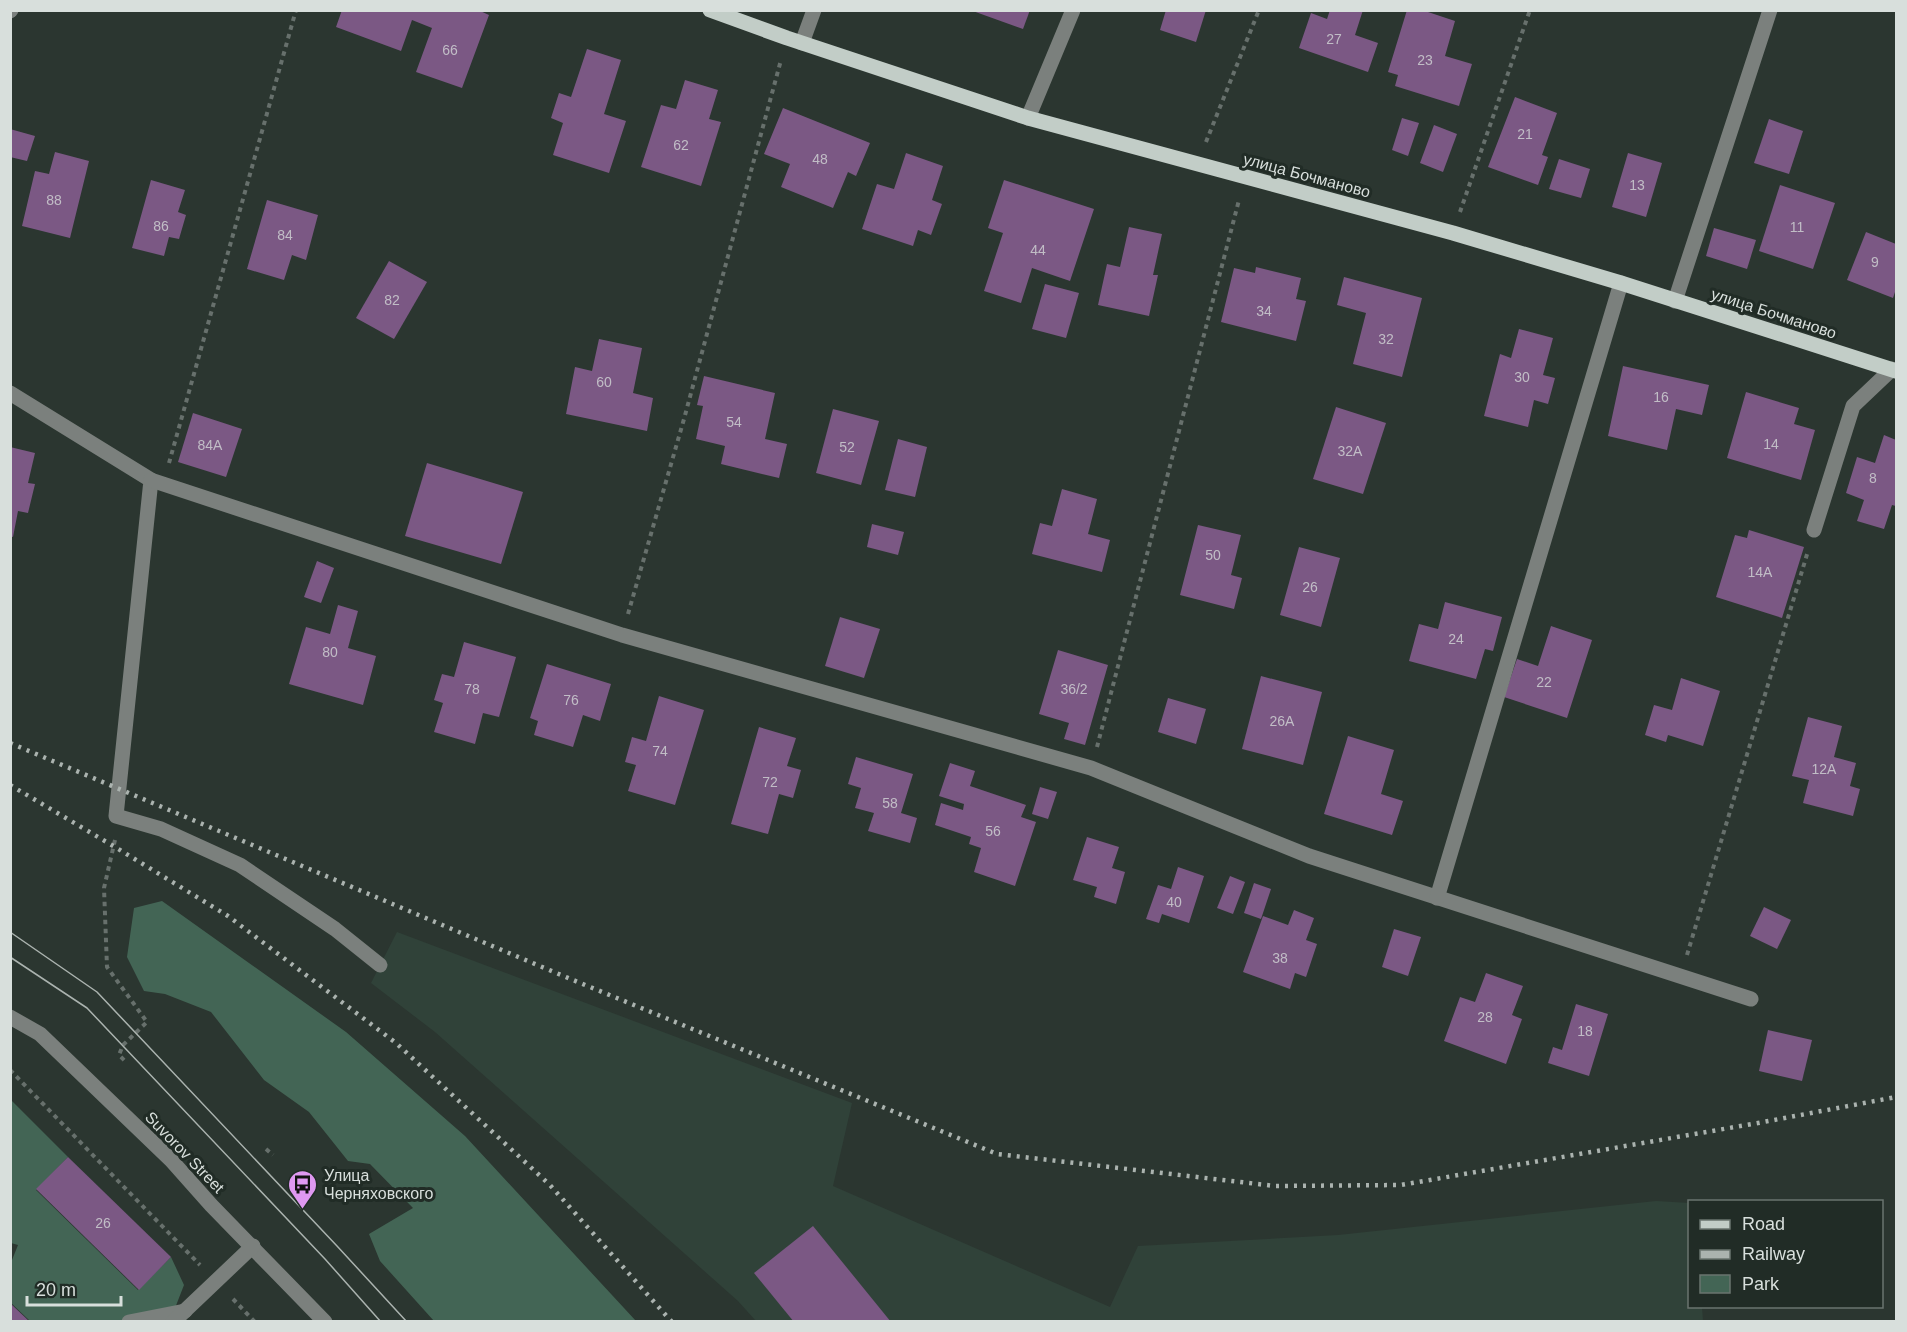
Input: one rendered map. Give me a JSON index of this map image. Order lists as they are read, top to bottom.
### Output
{
  "streets": {
    "main road": ["улица Бочманово"],
    "street": ["Suvorov Street"]
  },
  "places": {
    "bus stop": ["Улица Черняховского"]
  },
  "house_numbers": [
    "27",
    "66",
    "23",
    "21",
    "62",
    "48",
    "13",
    "88",
    "86",
    "11",
    "84",
    "44",
    "9",
    "82",
    "34",
    "32",
    "30",
    "60",
    "16",
    "54",
    "14",
    "84А",
    "52",
    "32А",
    "8",
    "50",
    "14А",
    "26",
    "24",
    "80",
    "22",
    "78",
    "36/2",
    "76",
    "26А",
    "74",
    "12А",
    "72",
    "58",
    "56",
    "40",
    "38",
    "28",
    "18",
    "26"
  ],
  "legend": ["Road", "Railway", "Park"],
  "scale_bar": "20 m"
}
